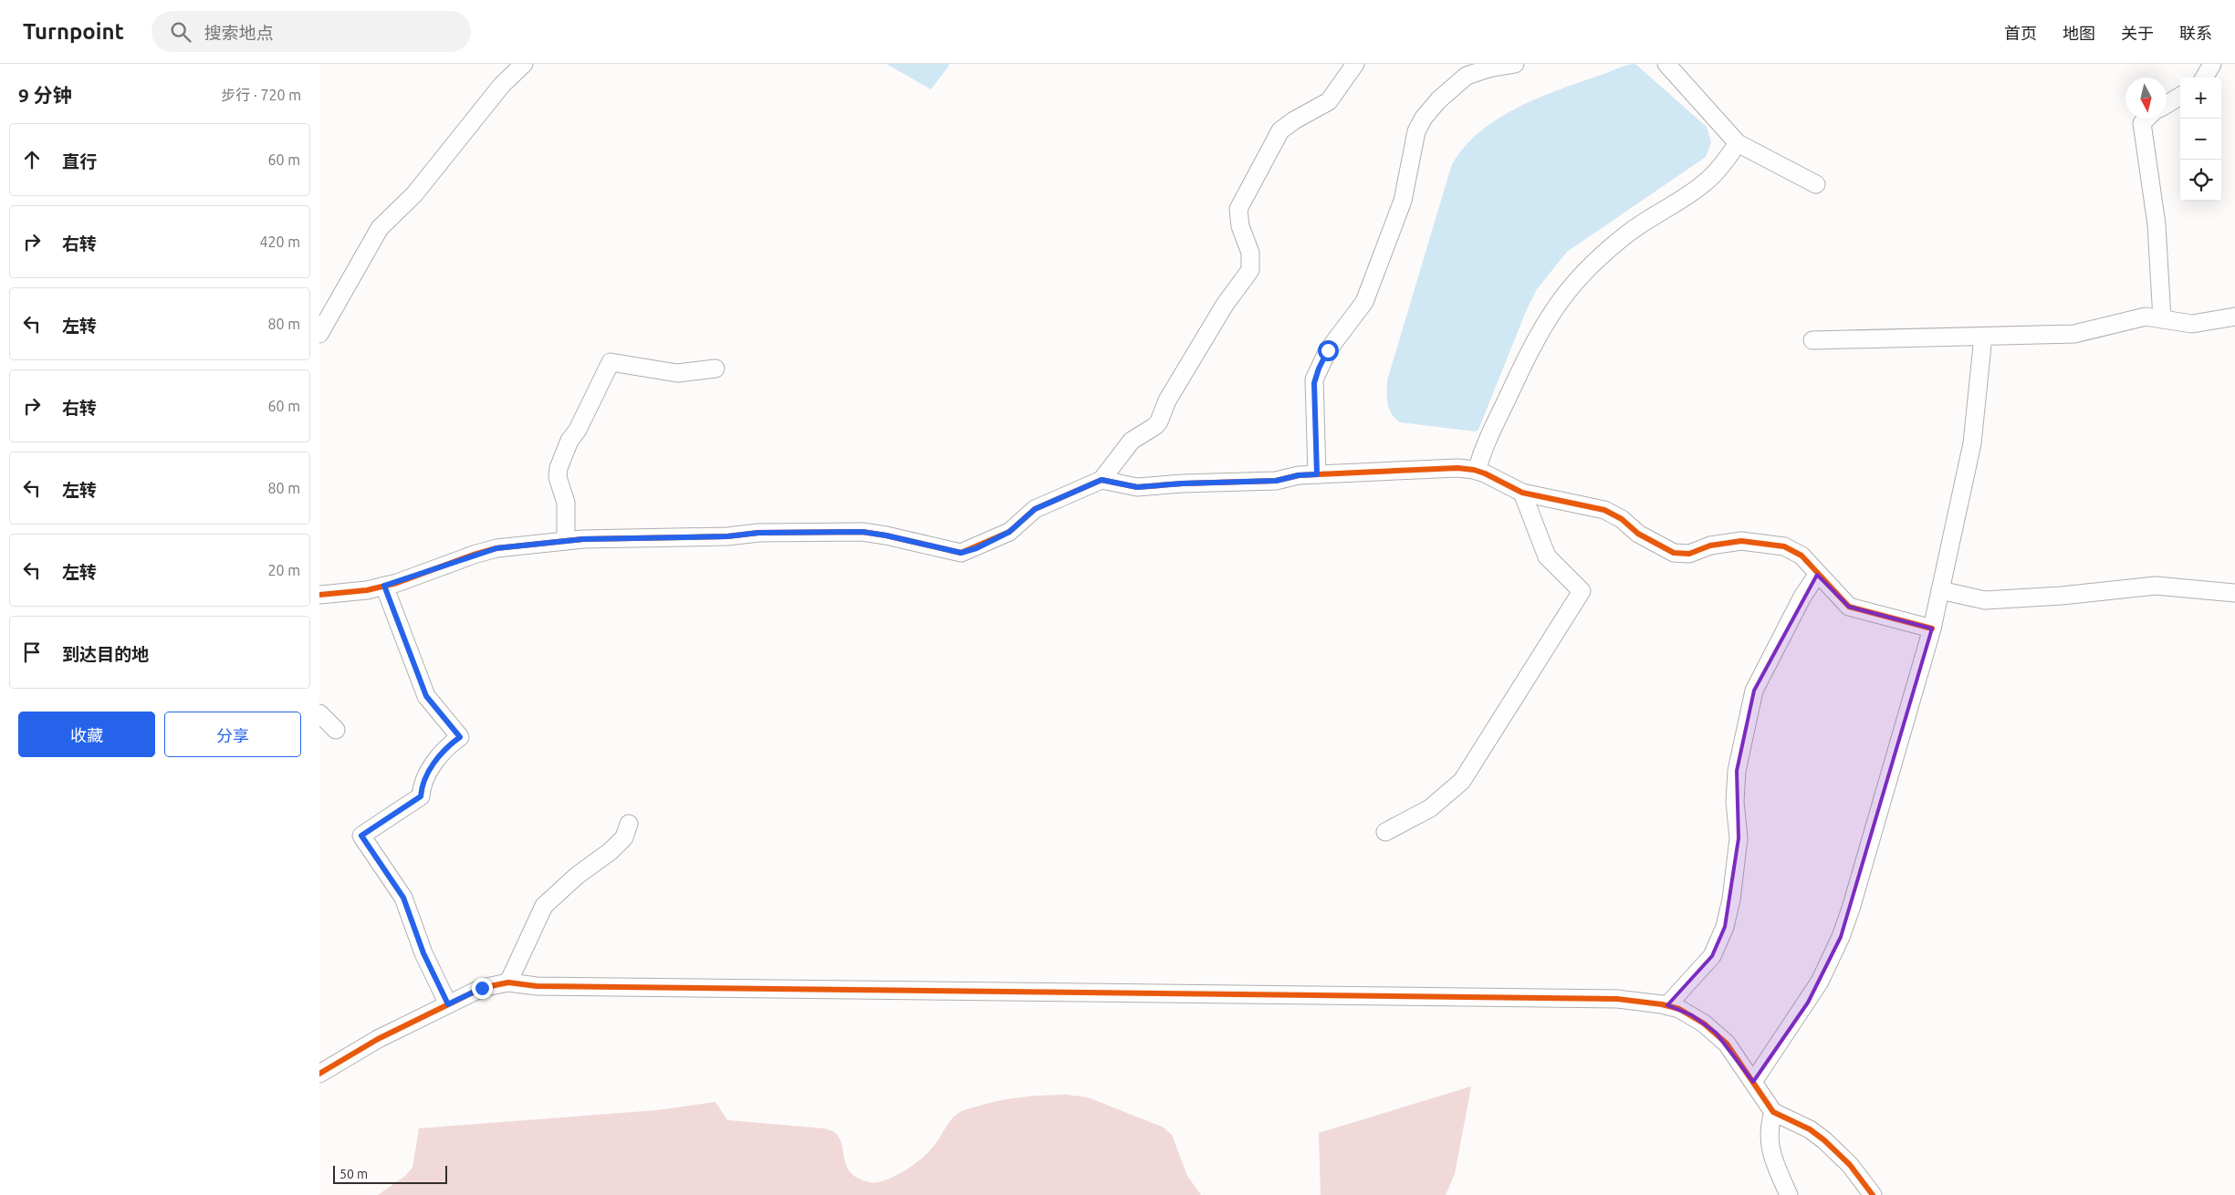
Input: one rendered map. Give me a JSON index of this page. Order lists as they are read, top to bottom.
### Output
{
  "scale_bar": "50 m",
  "north": "bottom",
  "page": {
    "header": "Turnpoint",
    "search": "搜索地点",
    "nav": [
      "首页",
      "地图",
      "关于",
      "联系"
    ],
    "heading": ["9 分钟", "步行 · 720 m"],
    "map_buttons": ["+", "−"],
    "list": [
      ["直行", "60 m"],
      ["右转", "420 m"],
      ["左转", "80 m"],
      ["右转", "60 m"],
      ["左转", "80 m"],
      ["左转", "20 m"],
      "到达目的地"
    ],
    "buttons": ["收藏", "分享"],
    "scale": "50 m"
  }
}
